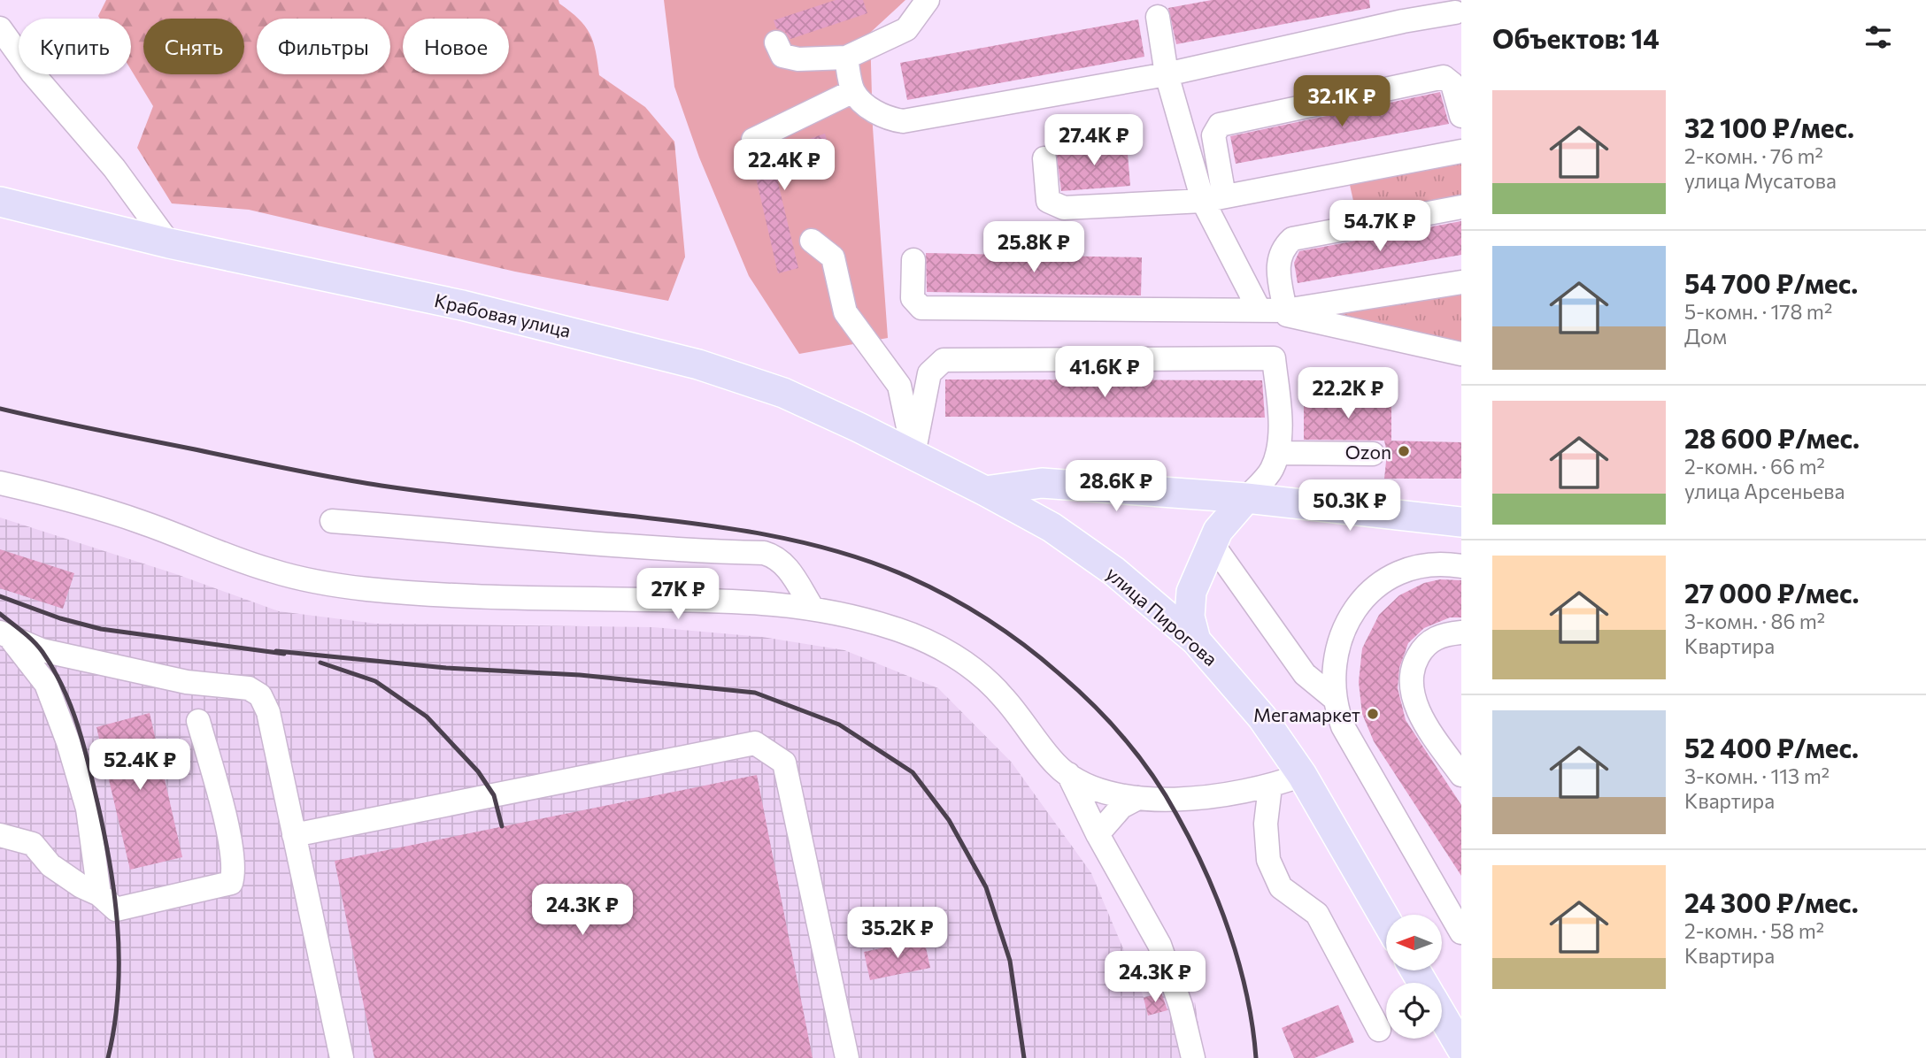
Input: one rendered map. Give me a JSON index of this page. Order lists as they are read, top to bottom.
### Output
{
  "streets": {
    "main road": ["Крабовая улица", "улица Пирогова"]
  },
  "crossings": [
    ["Крабовая улица", "улица Пирогова"]
  ],
  "places": ["Ozon", "Мегамаркет"],
  "north": "left",
  "page": {
    "heading": "Объектов: 14",
    "chip": [
      "Купить",
      "Снять",
      "Фильтры",
      "Новое"
    ],
    "list": [
      {
        "name": "32 100 ₽/мес.",
        "note": "2-комн. · 76 m² · улица Мусатова"
      },
      {
        "name": "54 700 ₽/мес.",
        "note": "5-комн. · 178 m² · Дом"
      },
      {
        "name": "28 600 ₽/мес.",
        "note": "2-комн. · 66 m² · улица Арсеньева"
      },
      {
        "name": "27 000 ₽/мес.",
        "note": "3-комн. · 86 m² · Квартира"
      },
      {
        "name": "52 400 ₽/мес.",
        "note": "3-комн. · 113 m² · Квартира"
      },
      {
        "name": "24 300 ₽/мес.",
        "note": "2-комн. · 58 m² · Квартира"
      }
    ],
    "price": [
      "32.1K ₽",
      "27.4K ₽",
      "22.4K ₽",
      "54.7K ₽",
      "25.8K ₽",
      "41.6K ₽",
      "22.2K ₽",
      "28.6K ₽",
      "50.3K ₽",
      "27K ₽",
      "52.4K ₽",
      "24.3K ₽",
      "35.2K ₽",
      "24.3K ₽"
    ]
  }
}
